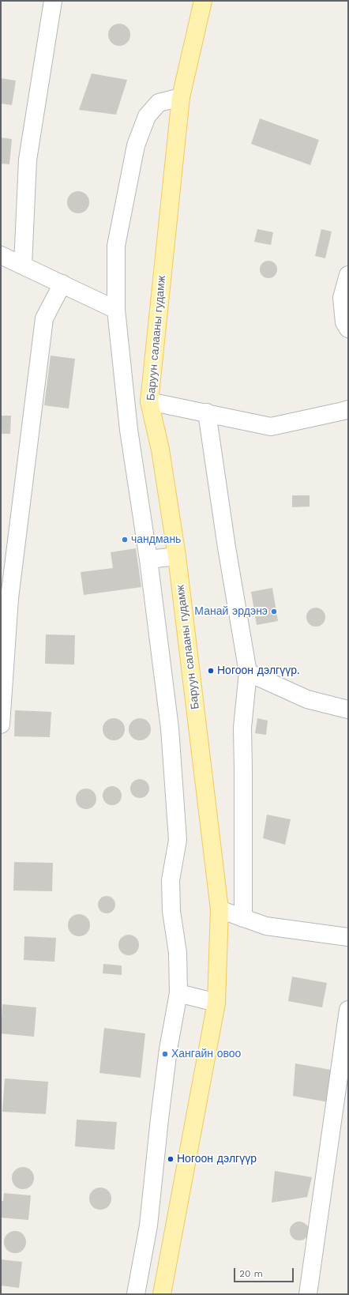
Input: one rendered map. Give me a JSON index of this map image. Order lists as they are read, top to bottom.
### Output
{
  "streets": {
    "main road": ["Баруун салааны гудамж"]
  },
  "places": [
    "чандмань",
    "Манай эрдэнэ",
    "Ногоон дэлгүүр.",
    "Хангайн овоо",
    "Ногоон дэлгүүр"
  ],
  "scale_bar": "20 m"
}
